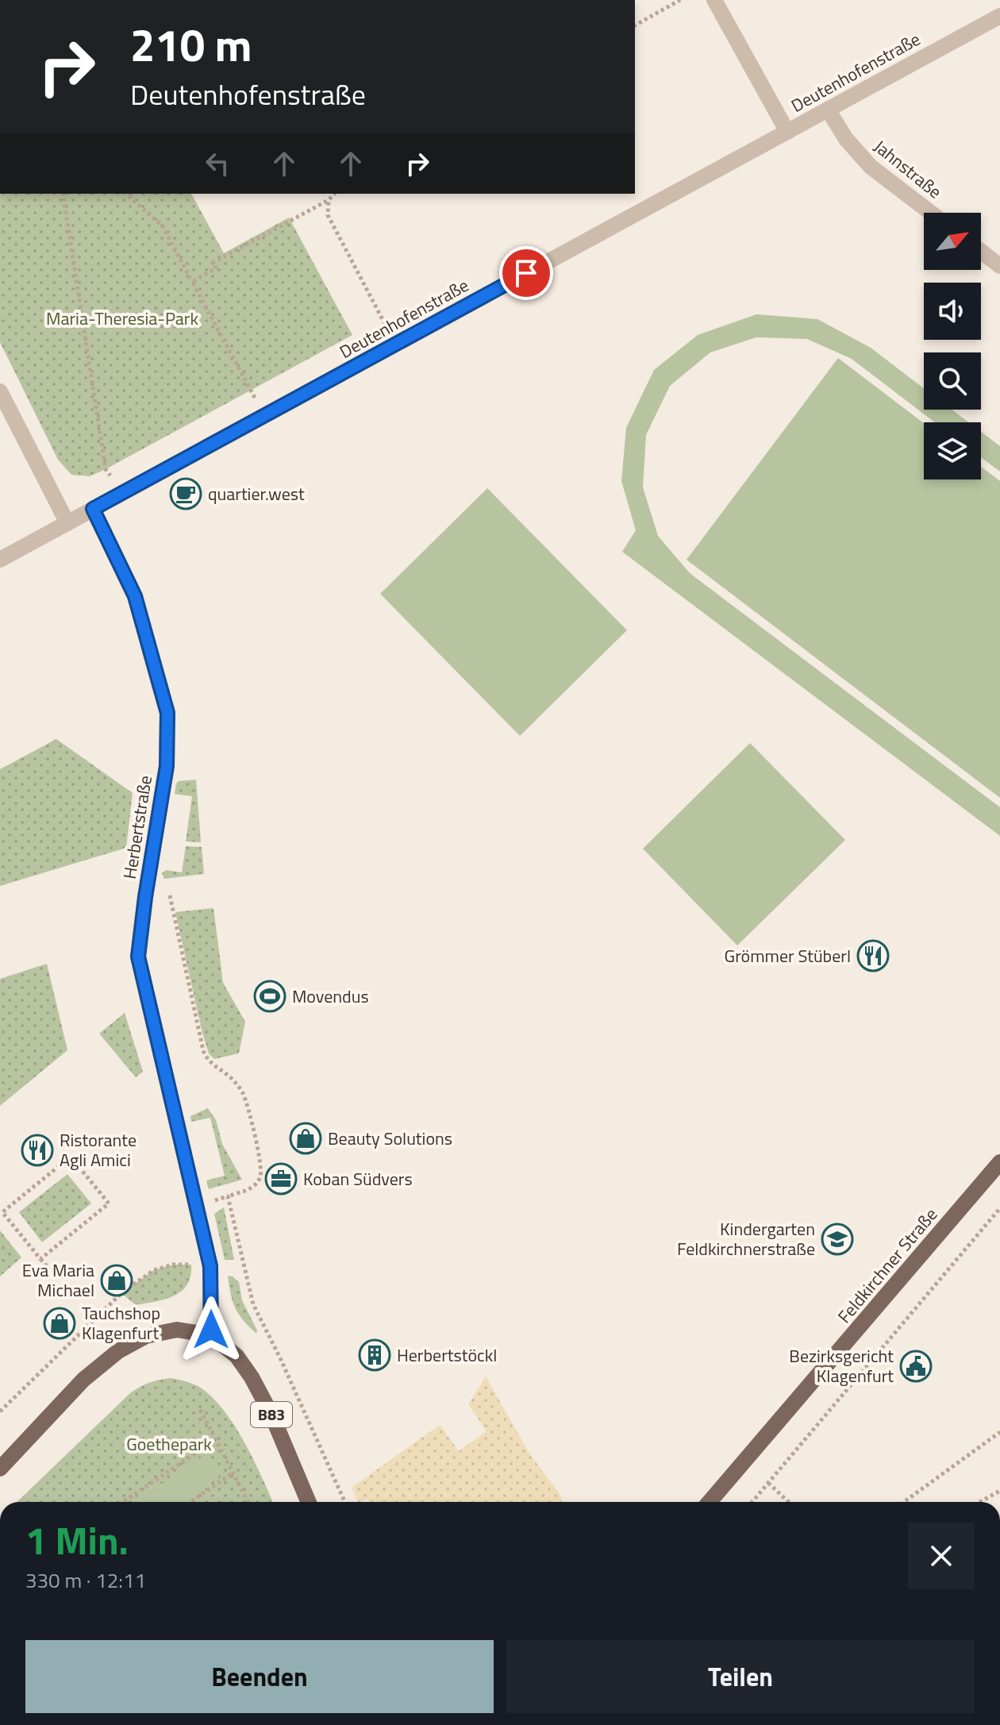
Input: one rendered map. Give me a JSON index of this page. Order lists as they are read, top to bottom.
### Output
{
  "streets": {
    "main road": ["Feldkirchner Straße", "B83"],
    "street": ["Deutenhofenstraße", "Jahnstraße", "Herbertstraße"]
  },
  "crossings": [
    ["Deutenhofenstraße", "Jahnstraße"],
    ["Deutenhofenstraße", "Herbertstraße"],
    ["Herbertstraße", "B83"]
  ],
  "parks": ["Maria-Theresia-Park", "Goethepark"],
  "places": {
    "cafe": ["quartier.west"],
    "restaurant": ["Grömmer Stüberl", "Ristorante Agli Amici"],
    "sports": ["Movendus"],
    "shop": ["Beauty Solutions", "Eva Maria Michael", "Tauchshop Klagenfurt"],
    "office": ["Koban Südvers"],
    "school or university": ["Kindergarten Feldkirchnerstraße"],
    "building": ["Herbertstöckl"],
    "public building": ["Bezirksgericht Klagenfurt"]
  },
  "north": "top right",
  "page": {
    "turn": ["210 m", "Deutenhofenstraße"],
    "heading": ["1 Min.", "330 m · 12:11"],
    "buttons": ["Beenden", "Teilen"]
  }
}
